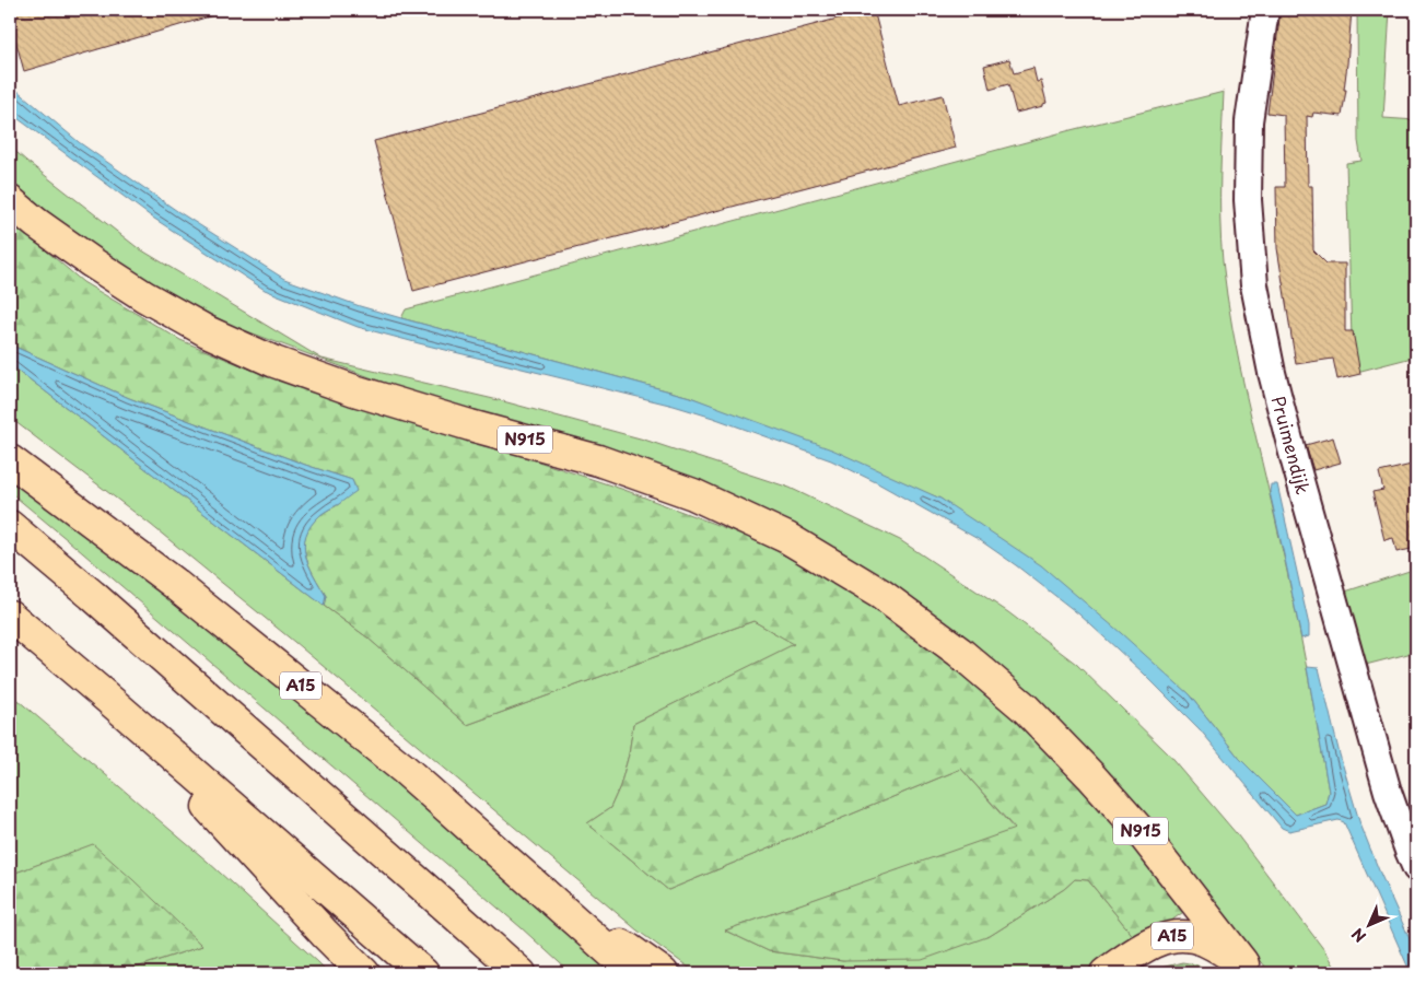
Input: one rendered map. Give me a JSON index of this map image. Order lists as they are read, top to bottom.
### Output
{
  "streets": {
    "main road": ["N915", "A15"],
    "street": ["Pruimendijk"]
  },
  "crossings": [
    ["N915", "A15"]
  ],
  "north": "bottom left"
}
